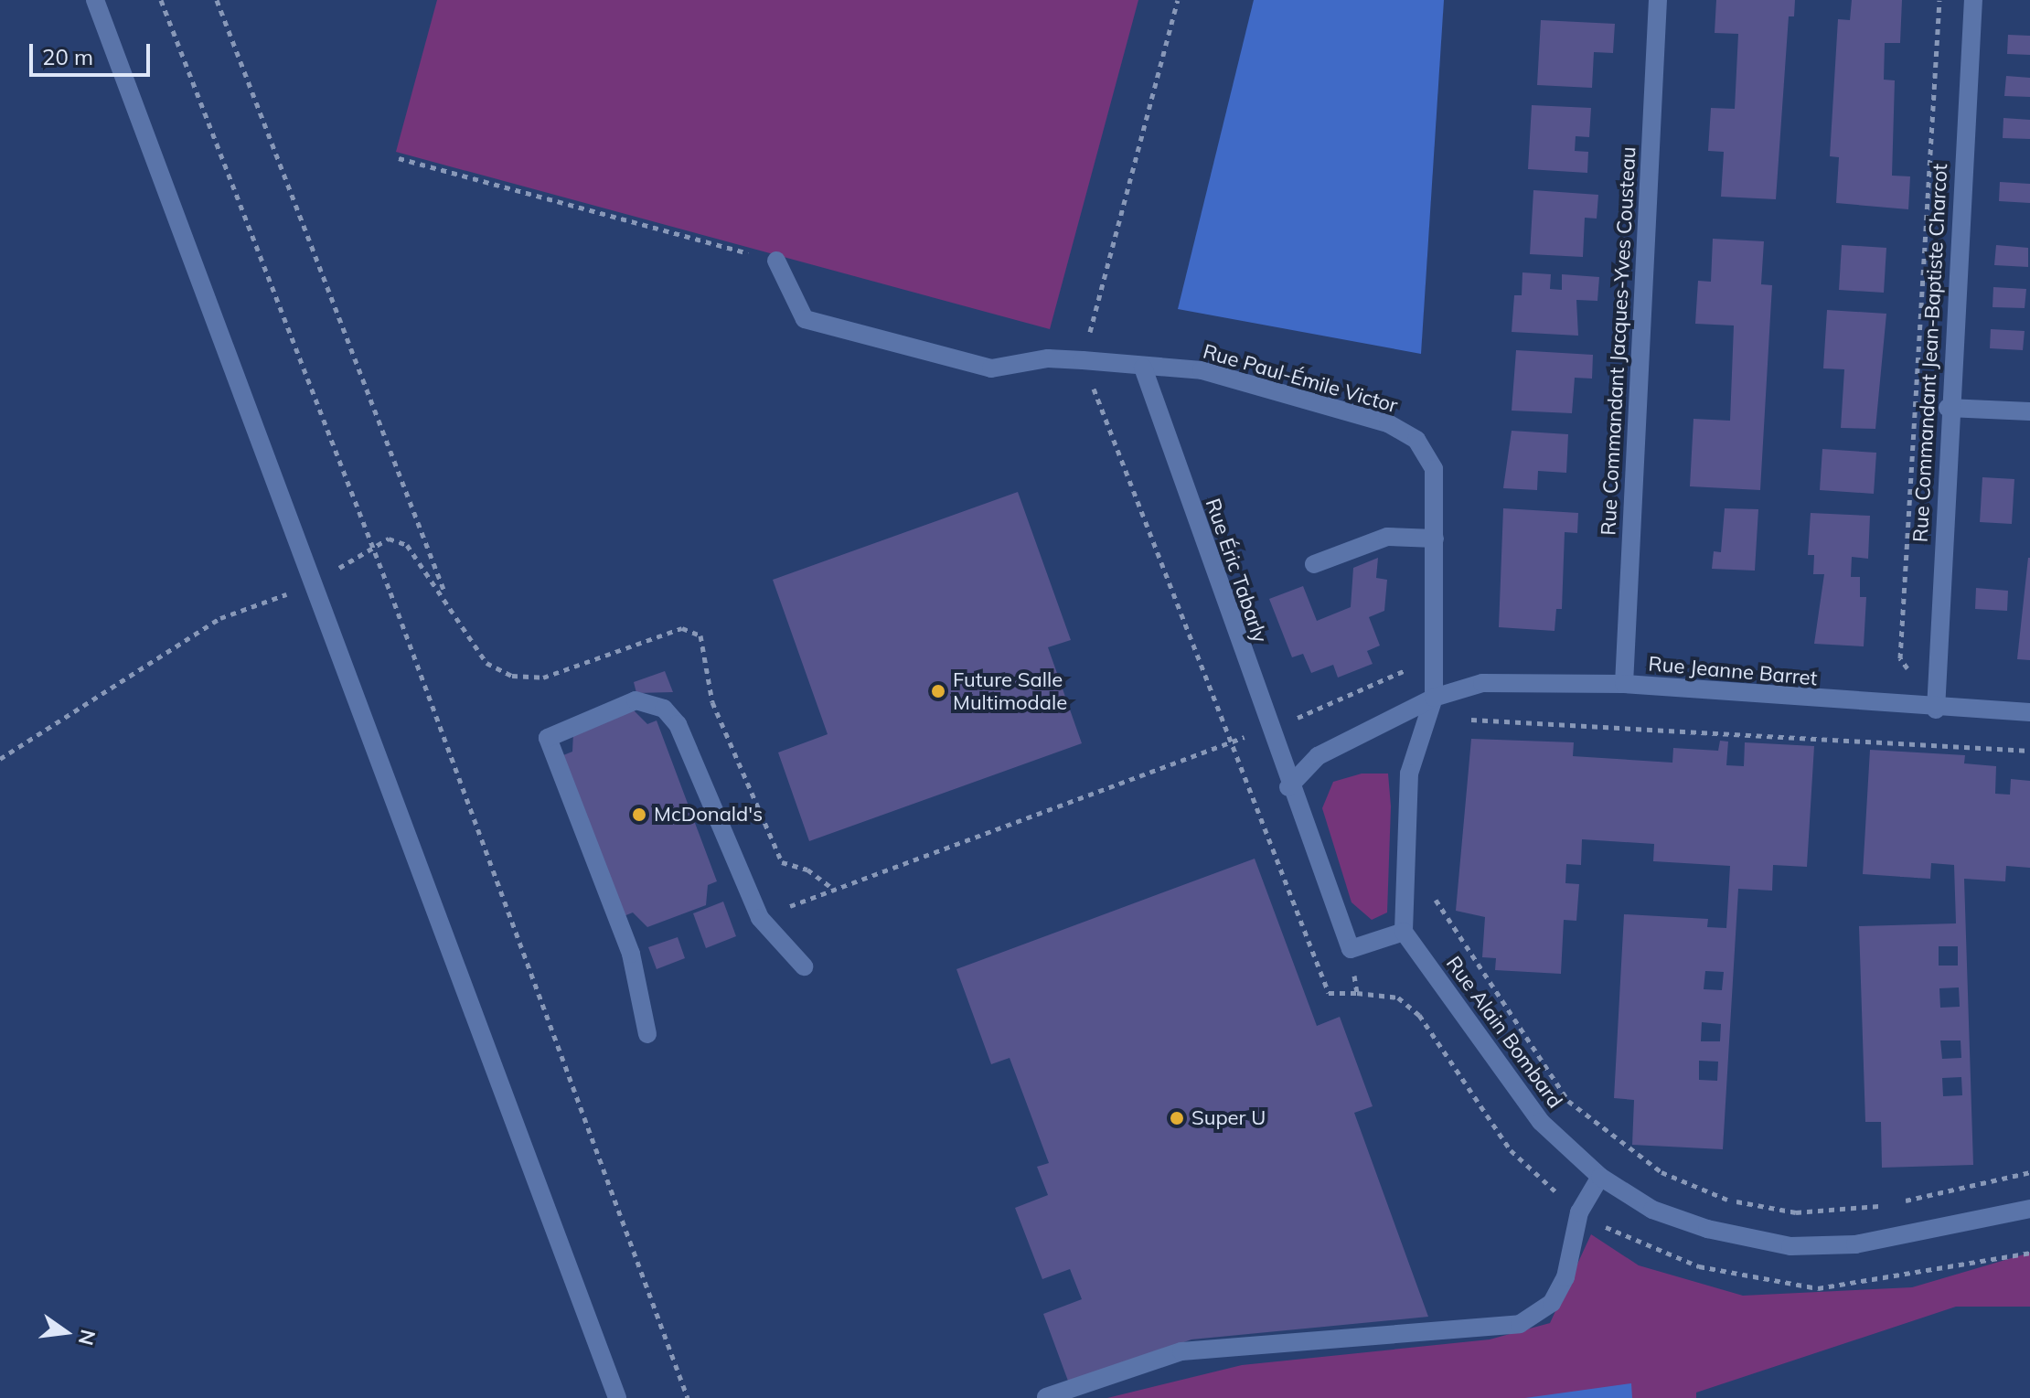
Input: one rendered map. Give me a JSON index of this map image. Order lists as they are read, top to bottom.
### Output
{
  "streets": {
    "street": [
      "Rue Commandant Jacques-Yves Cousteau",
      "Rue Commandant Jean-Baptiste Charcot",
      "Rue Paul-Émile Victor",
      "Rue Éric Tabarly",
      "Rue Jeanne Barret",
      "Rue Alain Bombard"
    ]
  },
  "crossings": [
    ["Rue Commandant Jacques-Yves Cousteau", "Rue Jeanne Barret"],
    ["Rue Commandant Jean-Baptiste Charcot", "Rue Jeanne Barret"],
    ["Rue Paul-Émile Victor", "Rue Éric Tabarly"],
    ["Rue Paul-Émile Victor", "Rue Jeanne Barret"],
    ["Rue Paul-Émile Victor", "Rue Alain Bombard"],
    ["Rue Éric Tabarly", "Rue Jeanne Barret"]
  ],
  "places": ["Future Salle Multimodale", "McDonald's", "Super U"],
  "scale_bar": "20 m",
  "north": "right"
}
